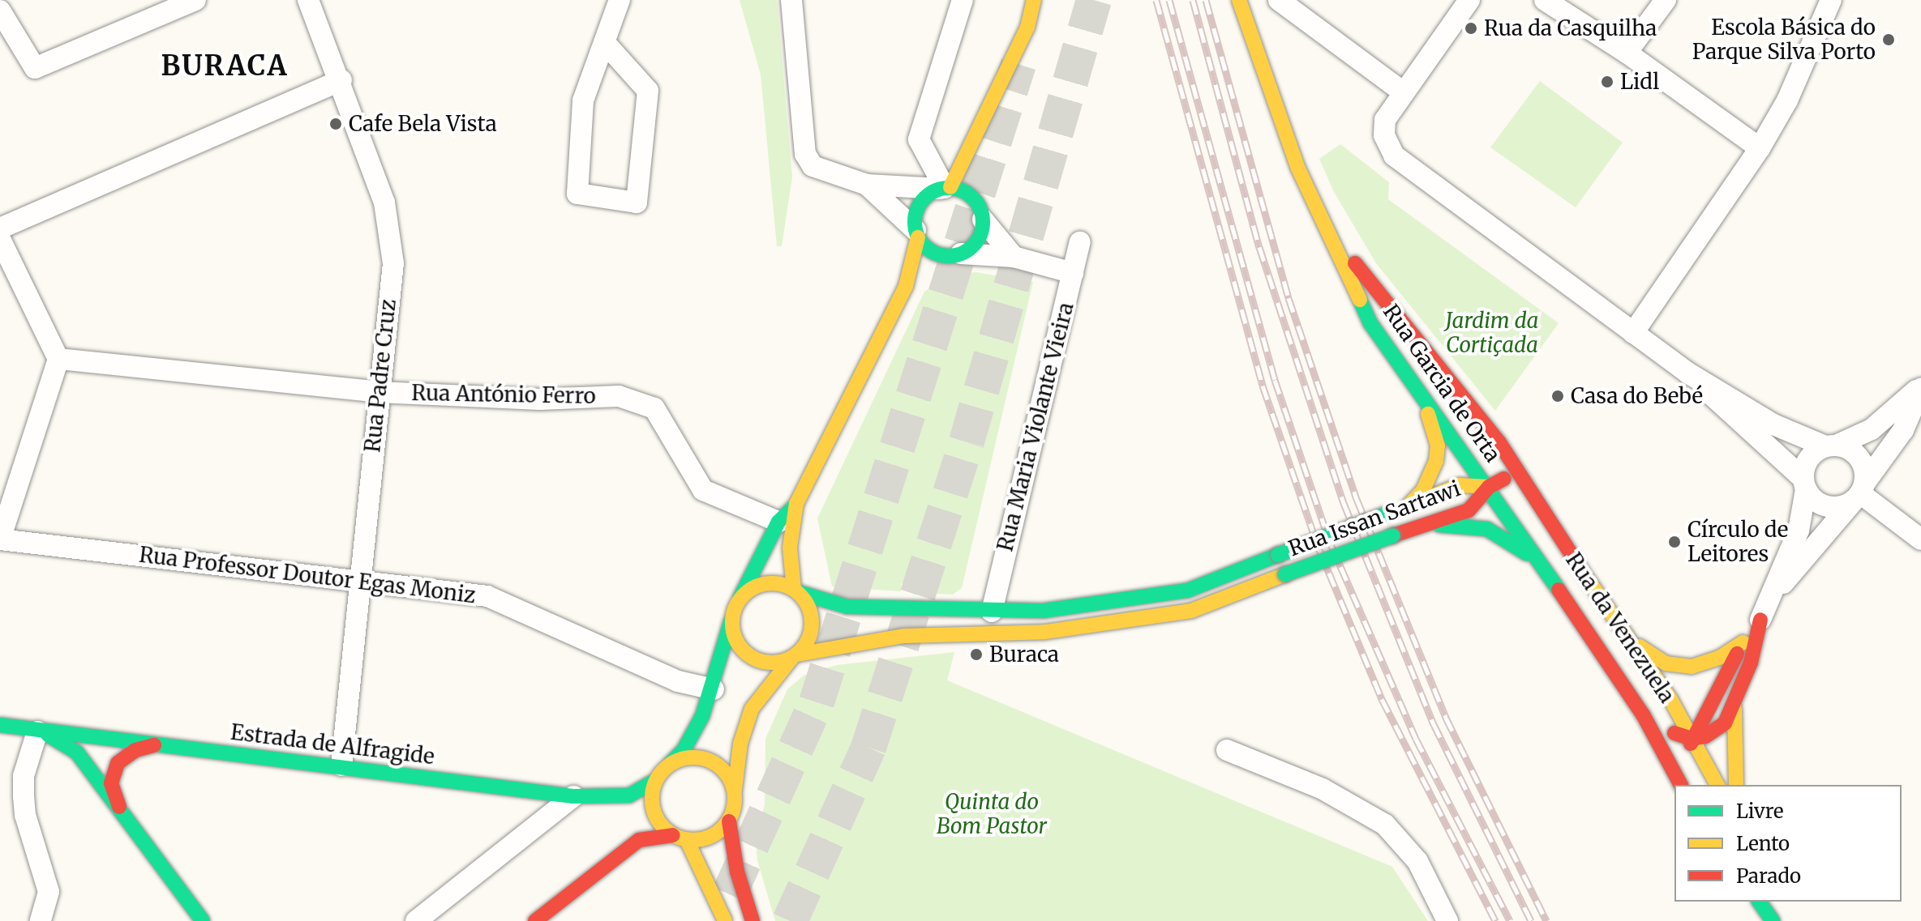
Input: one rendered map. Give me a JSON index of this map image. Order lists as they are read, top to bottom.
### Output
{
  "streets": {
    "street": [
      "Rua Padre Cruz",
      "Rua Garcia de Orta",
      "Rua António Ferro",
      "Rua Maria Violante Vieira",
      "Rua Issan Sartawi",
      "Rua Professor Doutor Egas Moniz",
      "Rua da Venezuela",
      "Estrada de Alfragide"
    ]
  },
  "crossings": [
    ["Rua Padre Cruz", "Rua António Ferro"],
    ["Rua Padre Cruz", "Rua Professor Doutor Egas Moniz"],
    ["Rua Padre Cruz", "Estrada de Alfragide"],
    ["Rua Garcia de Orta", "Rua Issan Sartawi"],
    ["Rua Garcia de Orta", "Rua da Venezuela"],
    ["Rua Maria Violante Vieira", "Rua Issan Sartawi"],
    ["Rua Issan Sartawi", "Rua da Venezuela"]
  ],
  "districts": ["BURACA"],
  "parks": ["Jardim da Cortiçada", "Quinta do Bom Pastor"],
  "places": [
    "Rua da Casquilha",
    "Escola Básica do Parque Silva Porto",
    "Lidl",
    "Cafe Bela Vista",
    "Casa do Bebé",
    "Círculo de Leitores",
    "Buraca"
  ],
  "legend": ["Livre", "Lento", "Parado"]
}
